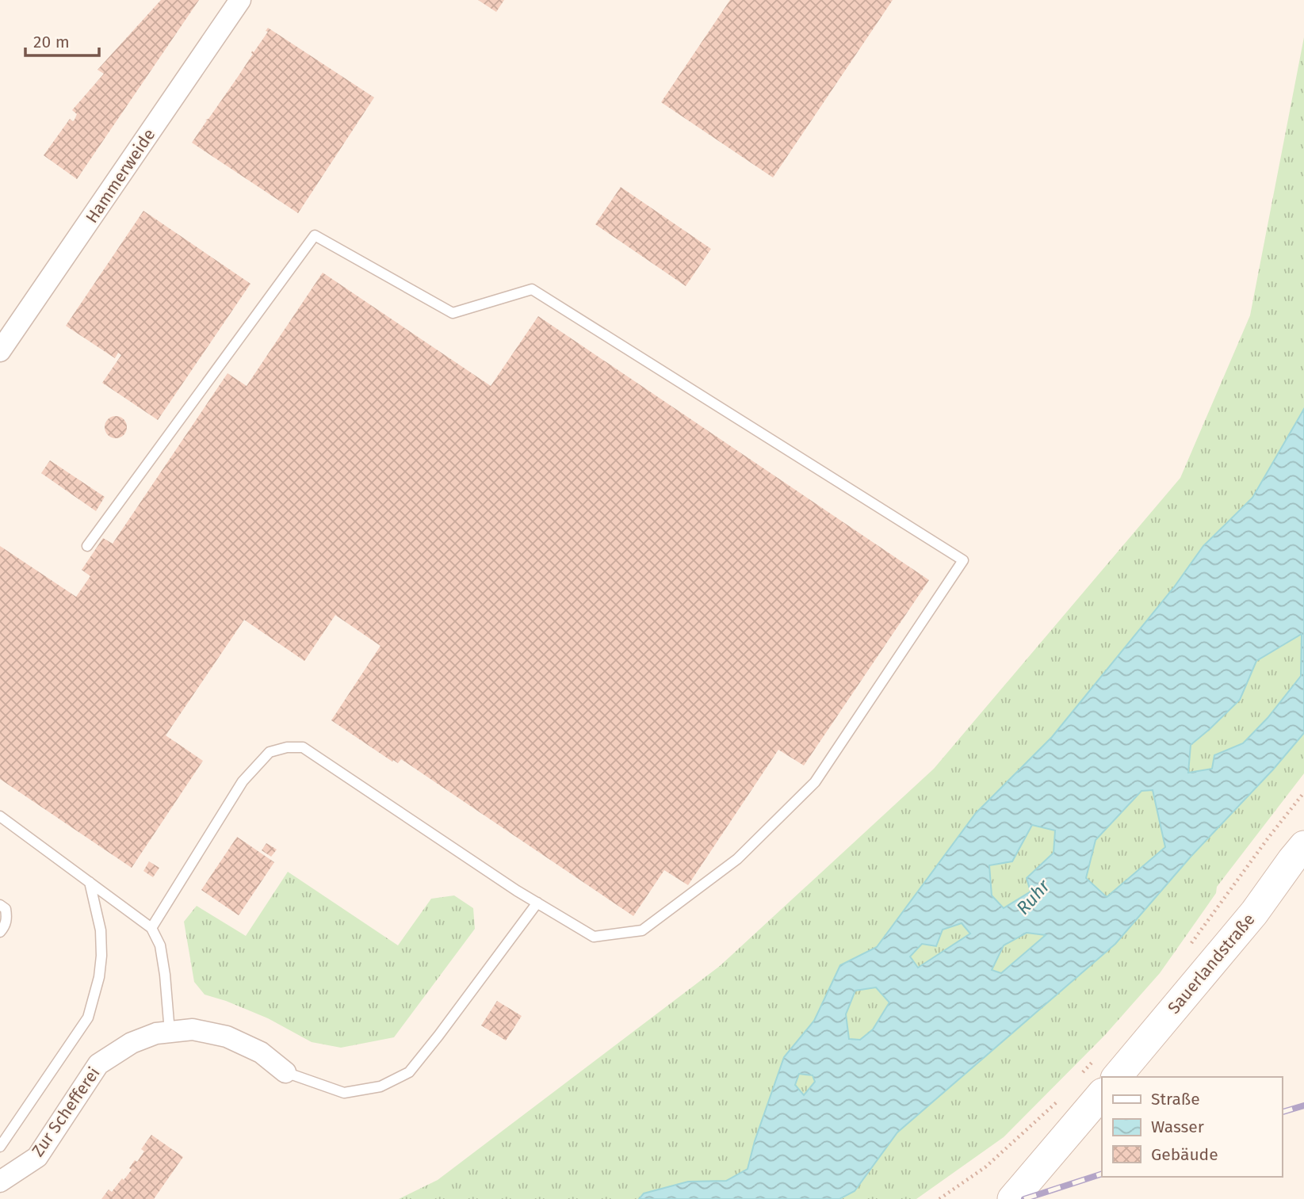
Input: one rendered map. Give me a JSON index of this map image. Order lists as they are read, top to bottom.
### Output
{
  "streets": {
    "street": ["Hammerweide", "Sauerlandstraße", "Zur Schefferei"]
  },
  "water": ["Ruhr"],
  "legend": ["Straße", "Wasser", "Gebäude"],
  "scale_bar": "20 m"
}
